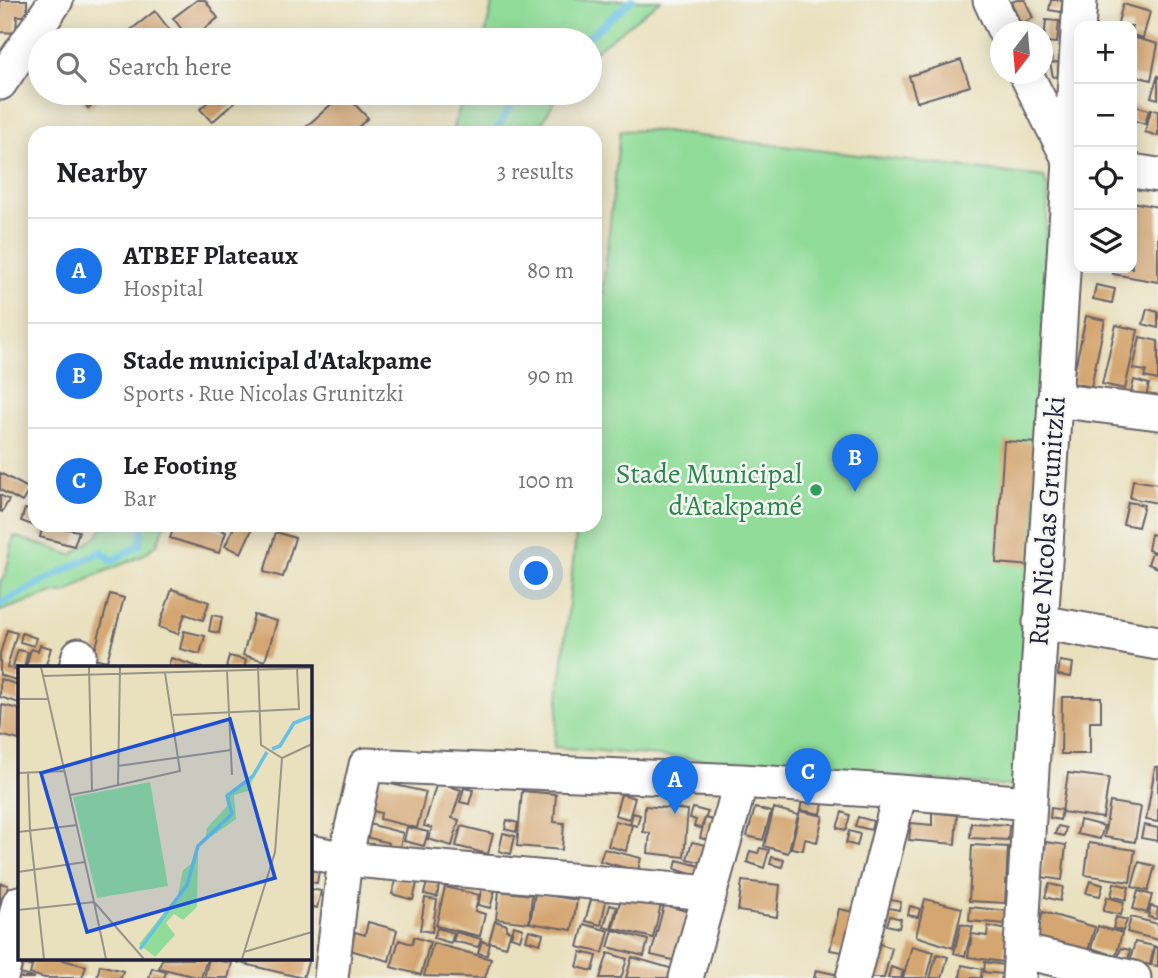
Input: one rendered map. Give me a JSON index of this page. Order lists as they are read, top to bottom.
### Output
{
  "streets": {
    "street": ["Rue Nicolas Grunitzki"]
  },
  "places": ["Stade Municipal d'Atakpamé"],
  "north": "bottom",
  "page": {
    "map_buttons": ["+", "−"],
    "search": "Search here",
    "heading": ["Nearby", "3 results"],
    "list": [
      {
        "mark": "A",
        "name": "ATBEF Plateaux",
        "note": "Hospital",
        "value": "80 m"
      },
      {
        "mark": "B",
        "name": "Stade municipal d'Atakpame",
        "note": "Sports · Rue Nicolas Grunitzki",
        "value": "90 m"
      },
      {
        "mark": "C",
        "name": "Le Footing",
        "note": "Bar",
        "value": "100 m"
      }
    ],
    "pins": ["B", "C", "A"]
  }
}
